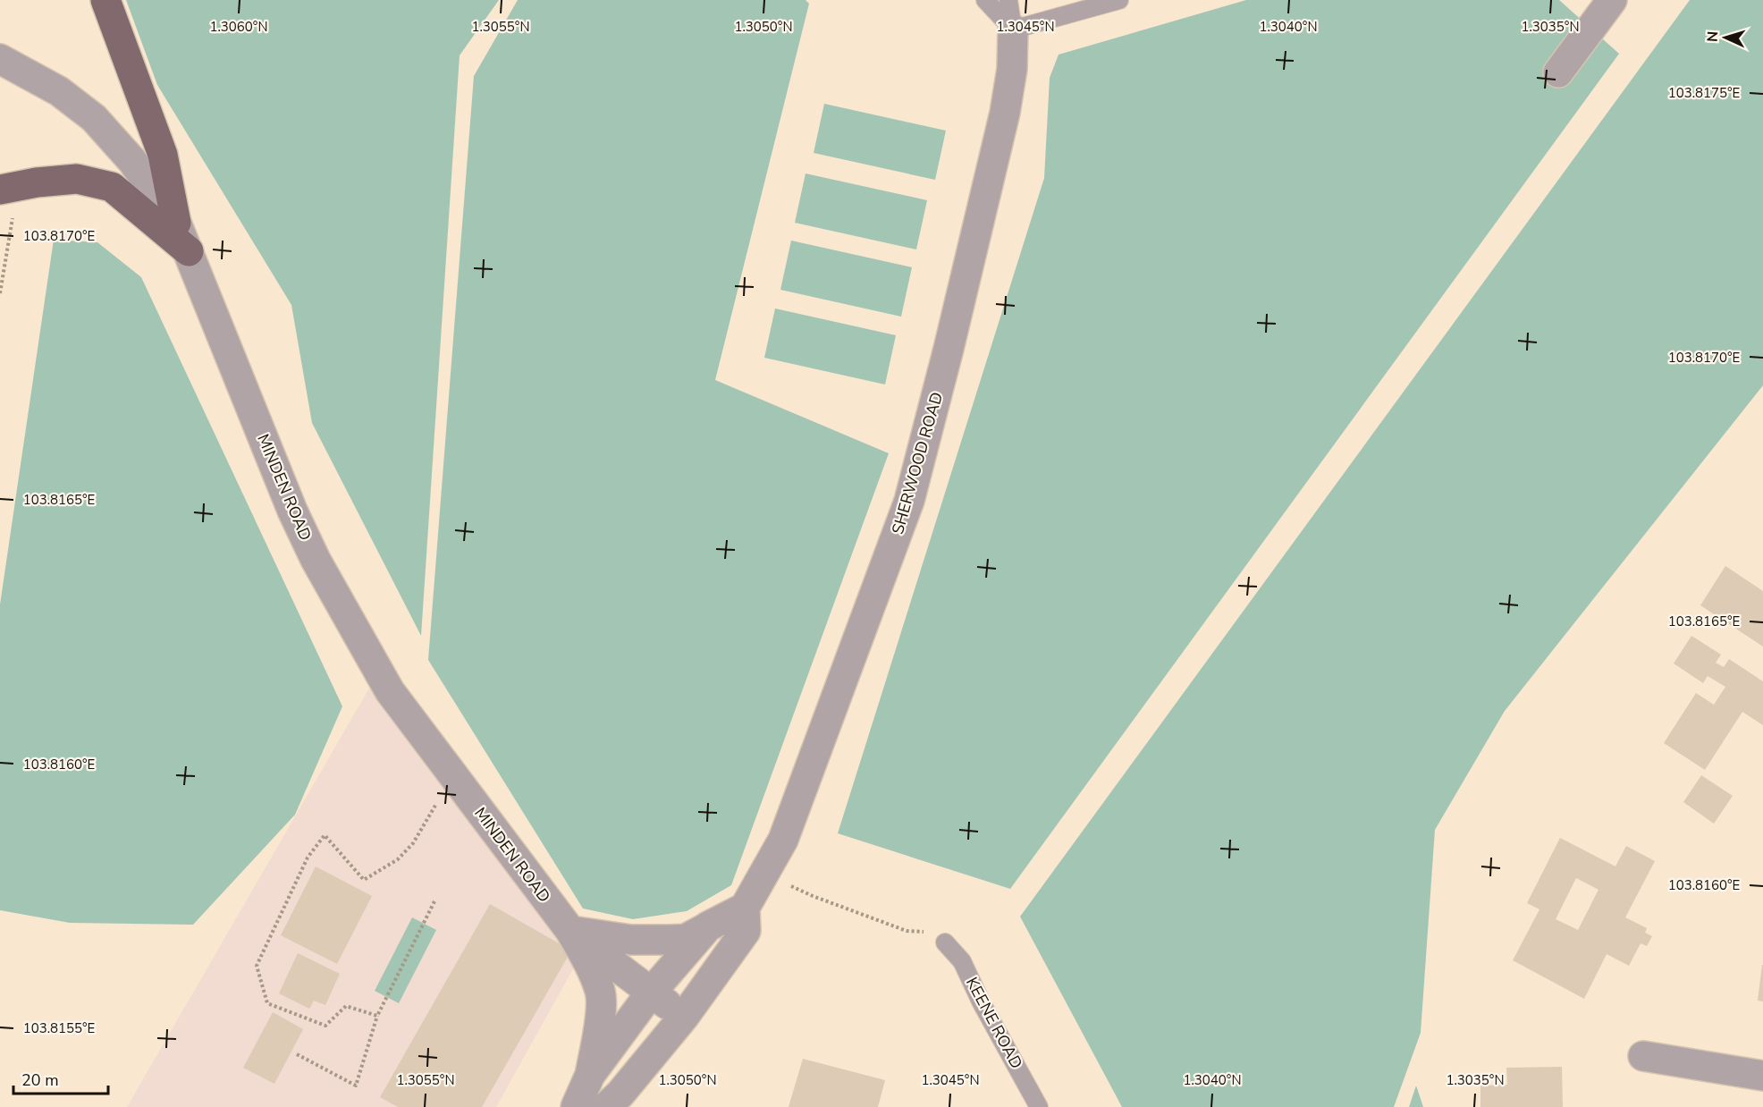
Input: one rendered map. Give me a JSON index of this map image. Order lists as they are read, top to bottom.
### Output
{
  "streets": {
    "street": ["SHERWOOD ROAD", "MINDEN ROAD"],
    "lane": ["KEENE ROAD"]
  },
  "crossings": [
    ["SHERWOOD ROAD", "MINDEN ROAD"]
  ],
  "scale_bar": "20 m",
  "north": "left",
  "coordinates": [
    "1.3060°N",
    "1.3055°N",
    "1.3050°N",
    "1.3045°N",
    "1.3040°N",
    "1.3035°N",
    "103.8175°E",
    "103.8170°E",
    "103.8165°E",
    "103.8160°E",
    "103.8155°E"
  ]
}
